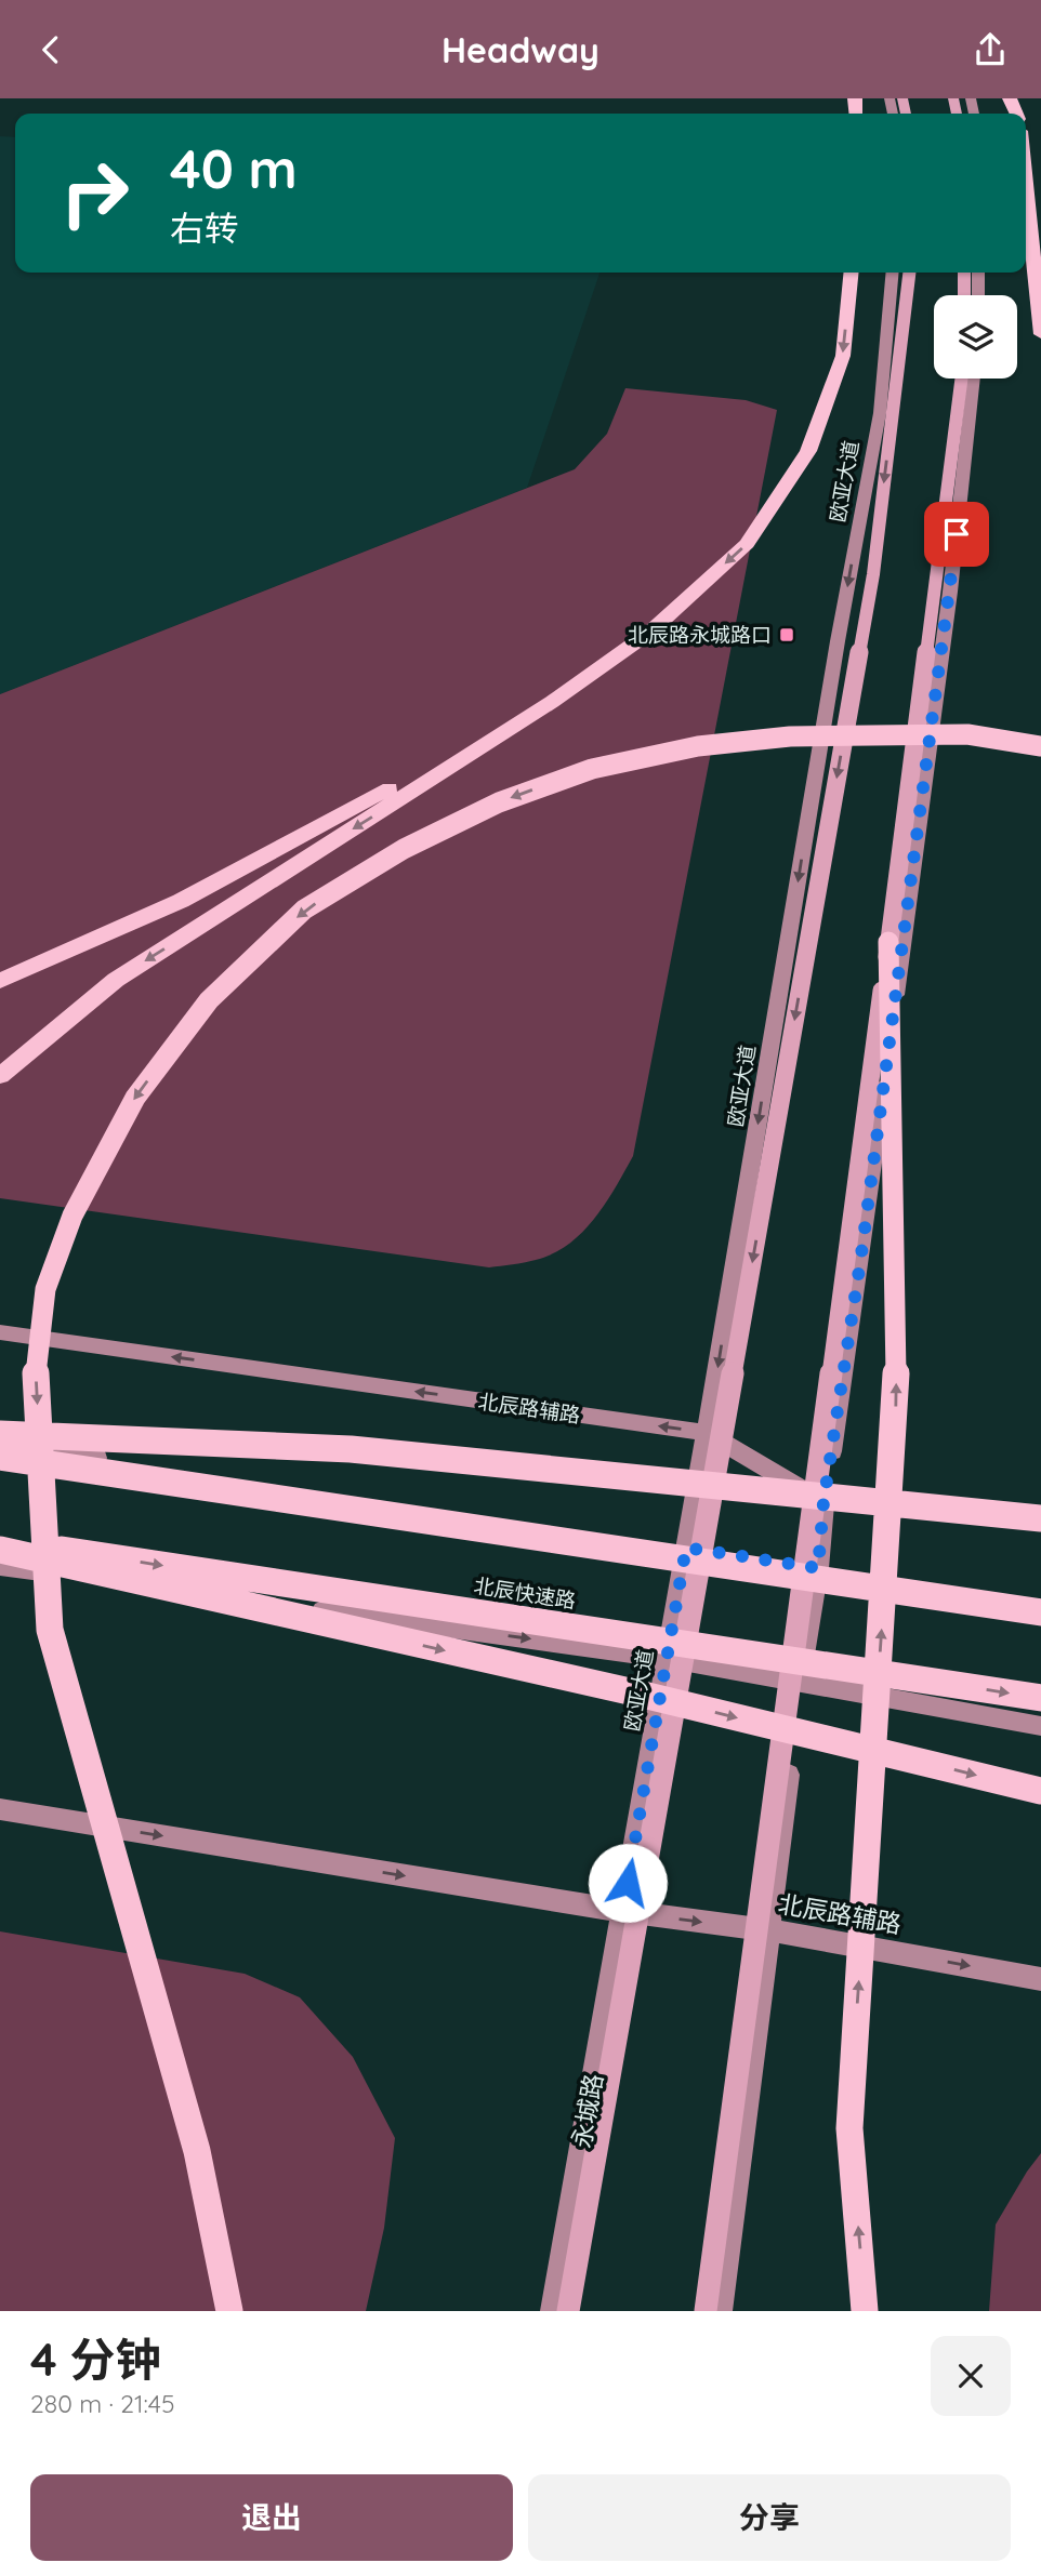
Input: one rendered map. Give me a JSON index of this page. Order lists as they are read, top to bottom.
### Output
{
  "streets": {
    "highway": ["北辰快速路"],
    "street": ["欧亚大道", "北辰路辅路", "永城路"]
  },
  "crossings": [
    ["欧亚大道", "北辰路辅路"],
    ["欧亚大道", "永城路"],
    ["北辰路辅路", "永城路"]
  ],
  "places": {
    "transit": ["北辰路永城路口"]
  },
  "page": {
    "header": "Headway",
    "turn": ["40 m", "右转"],
    "heading": ["4 分钟", "280 m · 21:45"],
    "buttons": ["退出", "分享"]
  }
}
